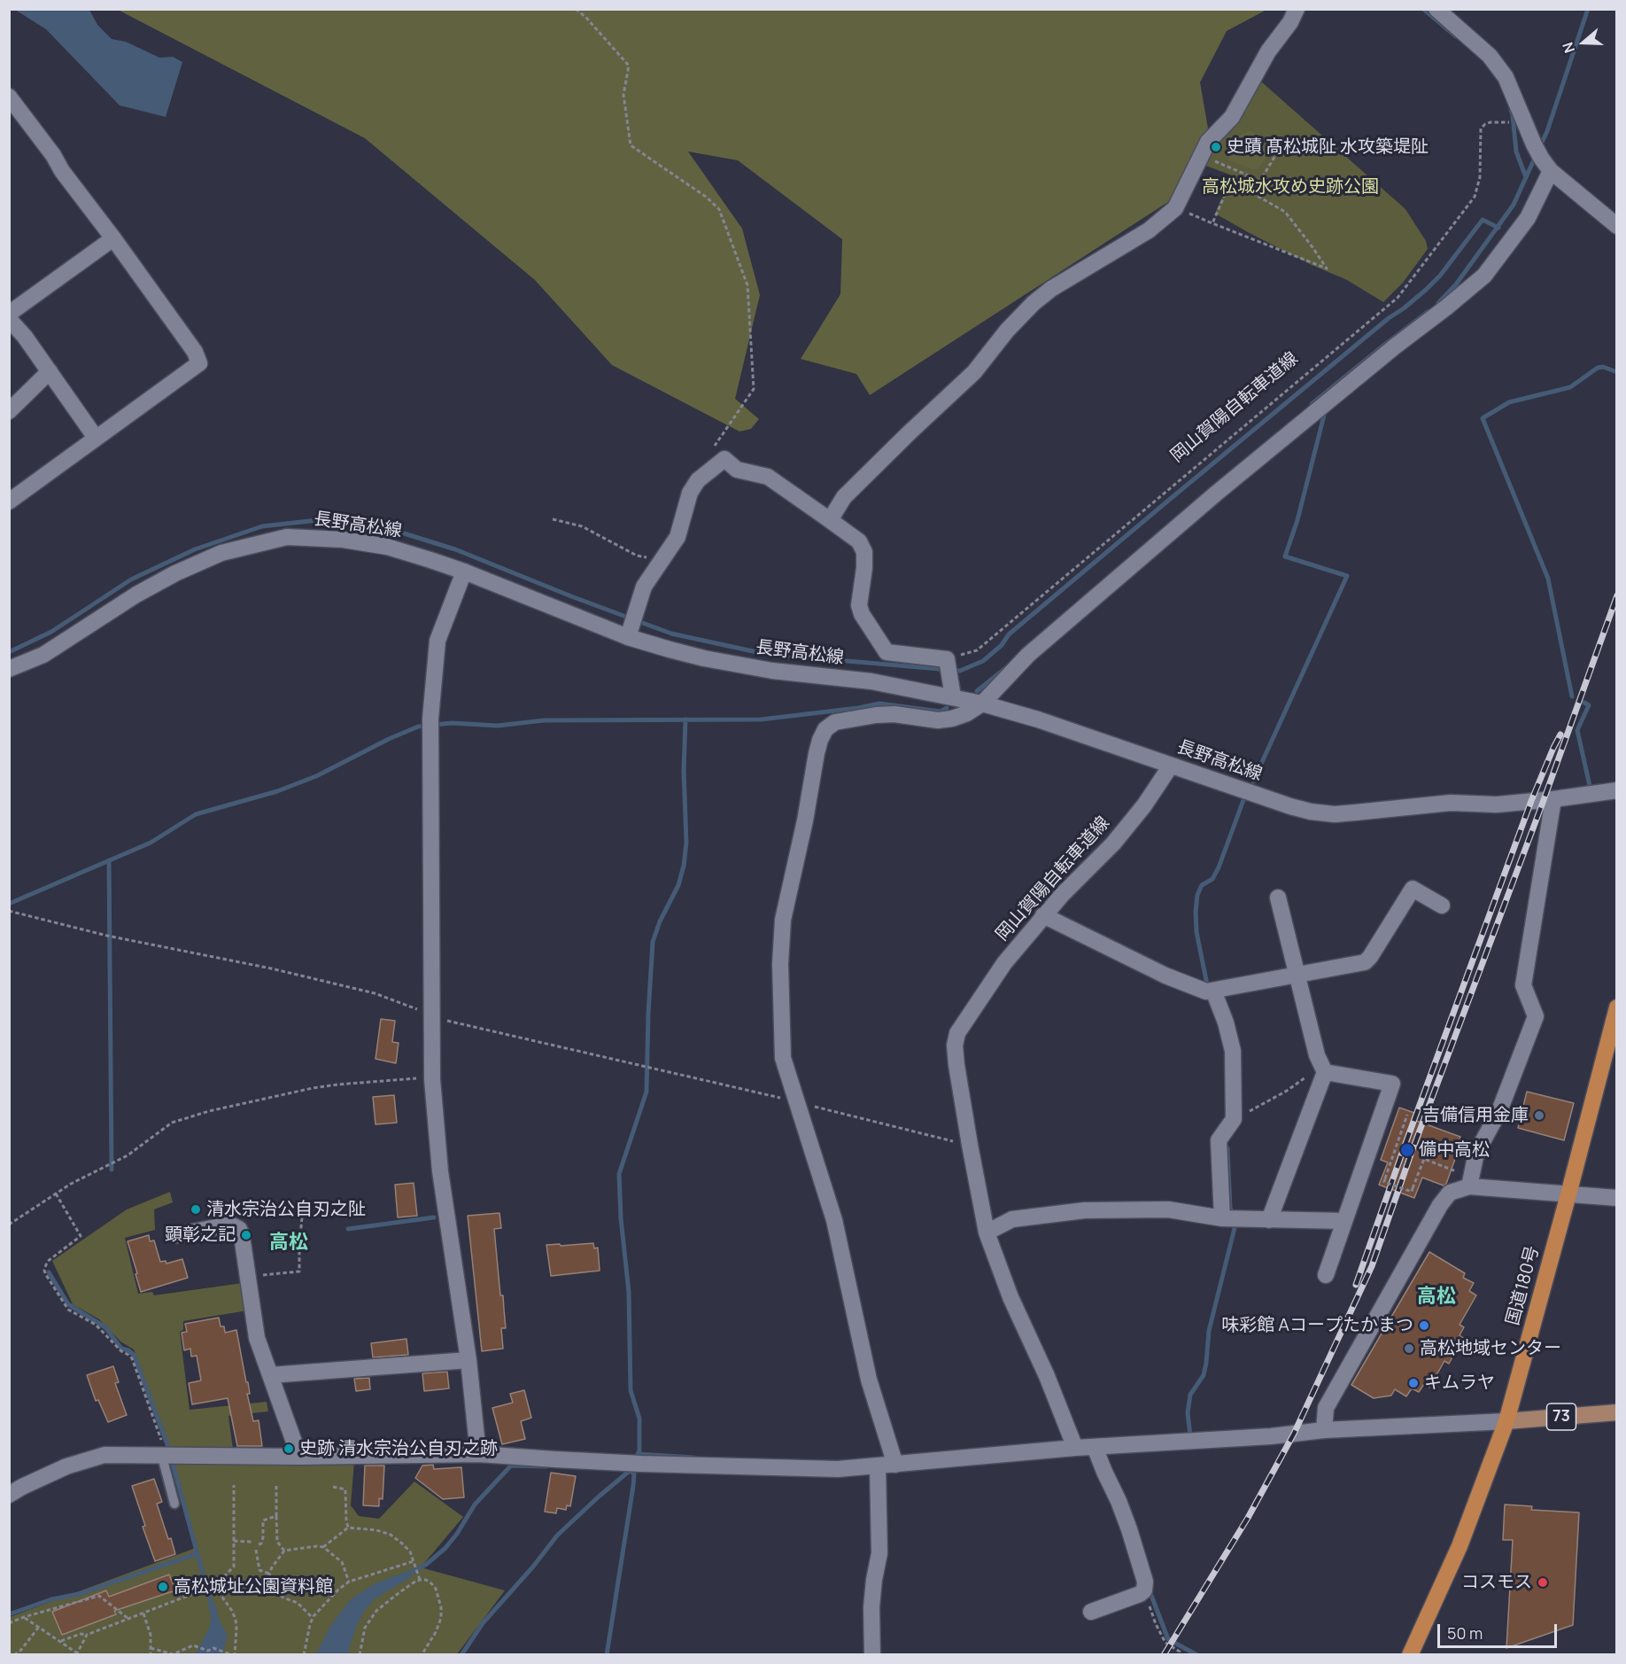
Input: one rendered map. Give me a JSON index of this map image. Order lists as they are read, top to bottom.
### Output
{
  "streets": {
    "highway": ["国道180号"],
    "main road": ["73"],
    "street": ["岡山賀陽自転車道線", "長野高松線"]
  },
  "crossings": [
    ["岡山賀陽自転車道線", "長野高松線"],
    ["国道180号", "73"]
  ],
  "districts": ["高松", "高松"],
  "parks": ["高松城水攻め史跡公園"],
  "places": [
    "史蹟 髙松城阯 水攻築堤阯",
    "吉備信用金庫",
    "備中高松",
    "清水宗治公自刃之阯",
    "顕彰之記",
    "味彩館 Aコープたかまつ",
    "高松地域センター",
    "キムラヤ",
    "史跡 清水宗治公自刃之跡",
    "コスモス",
    "高松城址公園資料館"
  ],
  "scale_bar": "50 m",
  "north": "left"
}
